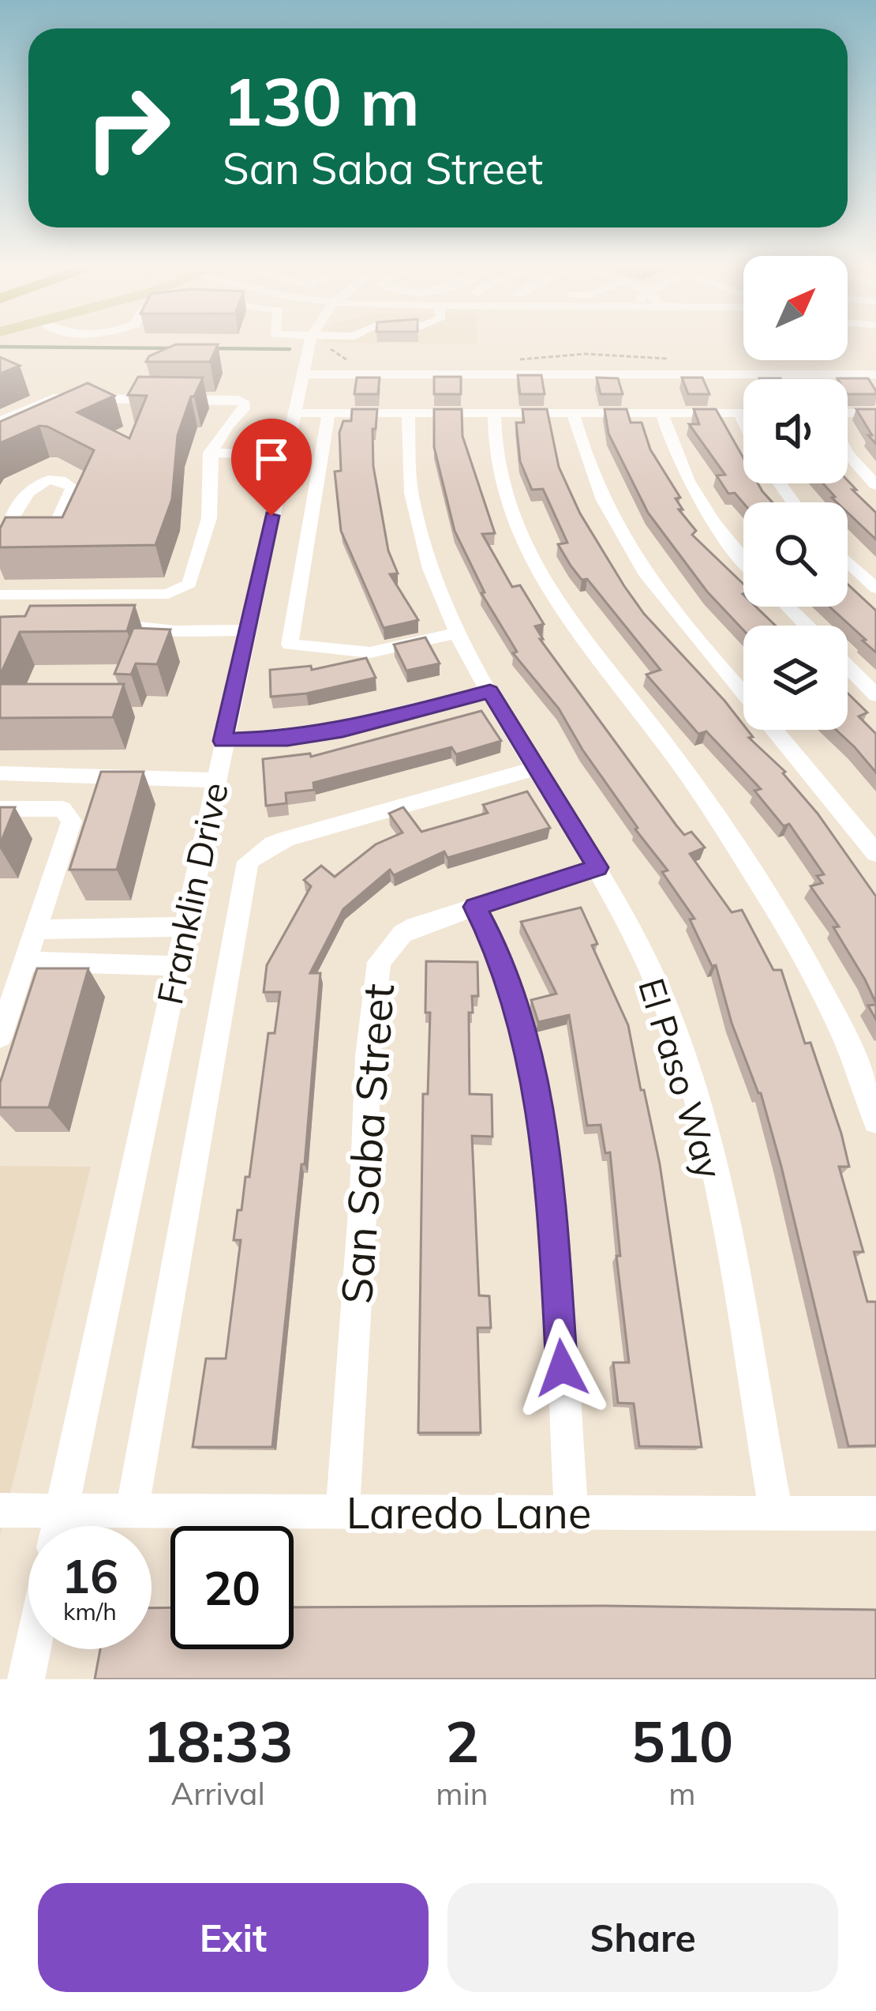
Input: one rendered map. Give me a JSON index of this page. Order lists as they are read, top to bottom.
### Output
{
  "streets": {
    "street": [
      "Franklin Drive",
      "El Paso Way",
      "San Saba Street",
      "Laredo Lane"
    ]
  },
  "crossings": [
    ["Franklin Drive", "Laredo Lane"],
    ["El Paso Way", "San Saba Street"],
    ["El Paso Way", "Laredo Lane"],
    ["San Saba Street", "Laredo Lane"]
  ],
  "north": "top right",
  "page": {
    "turn": ["130 m", "San Saba Street"],
    "speed": "16 km/h",
    "limit": "20",
    "eta": [
      "18:33",
      "Arrival",
      "2",
      "min",
      "510",
      "m"
    ],
    "buttons": ["Exit", "Share"]
  }
}
